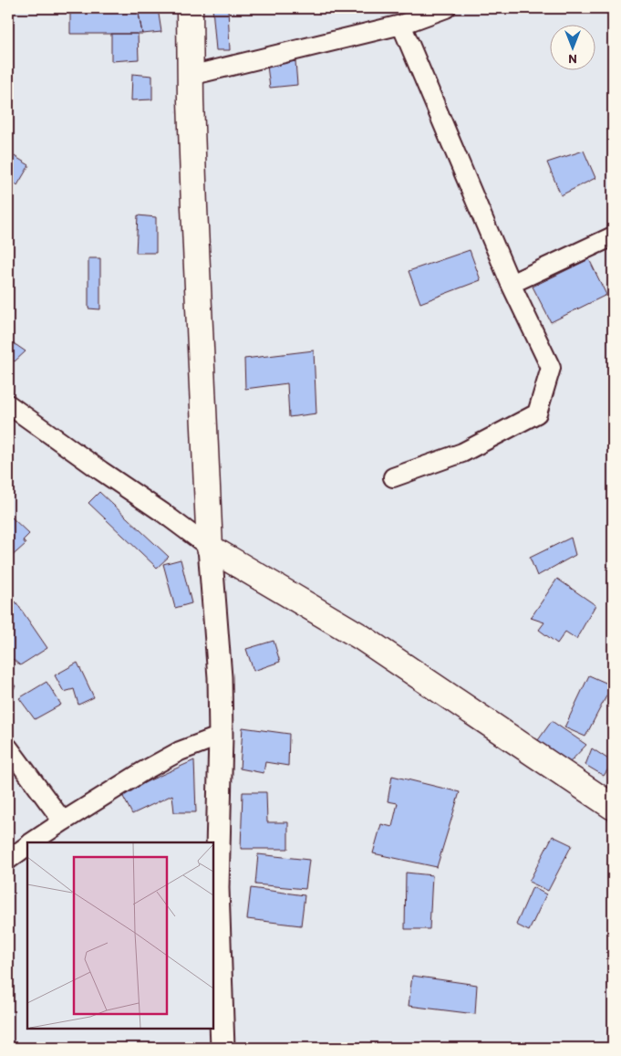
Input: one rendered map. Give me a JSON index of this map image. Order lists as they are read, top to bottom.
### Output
{
  "north": "bottom"
}
